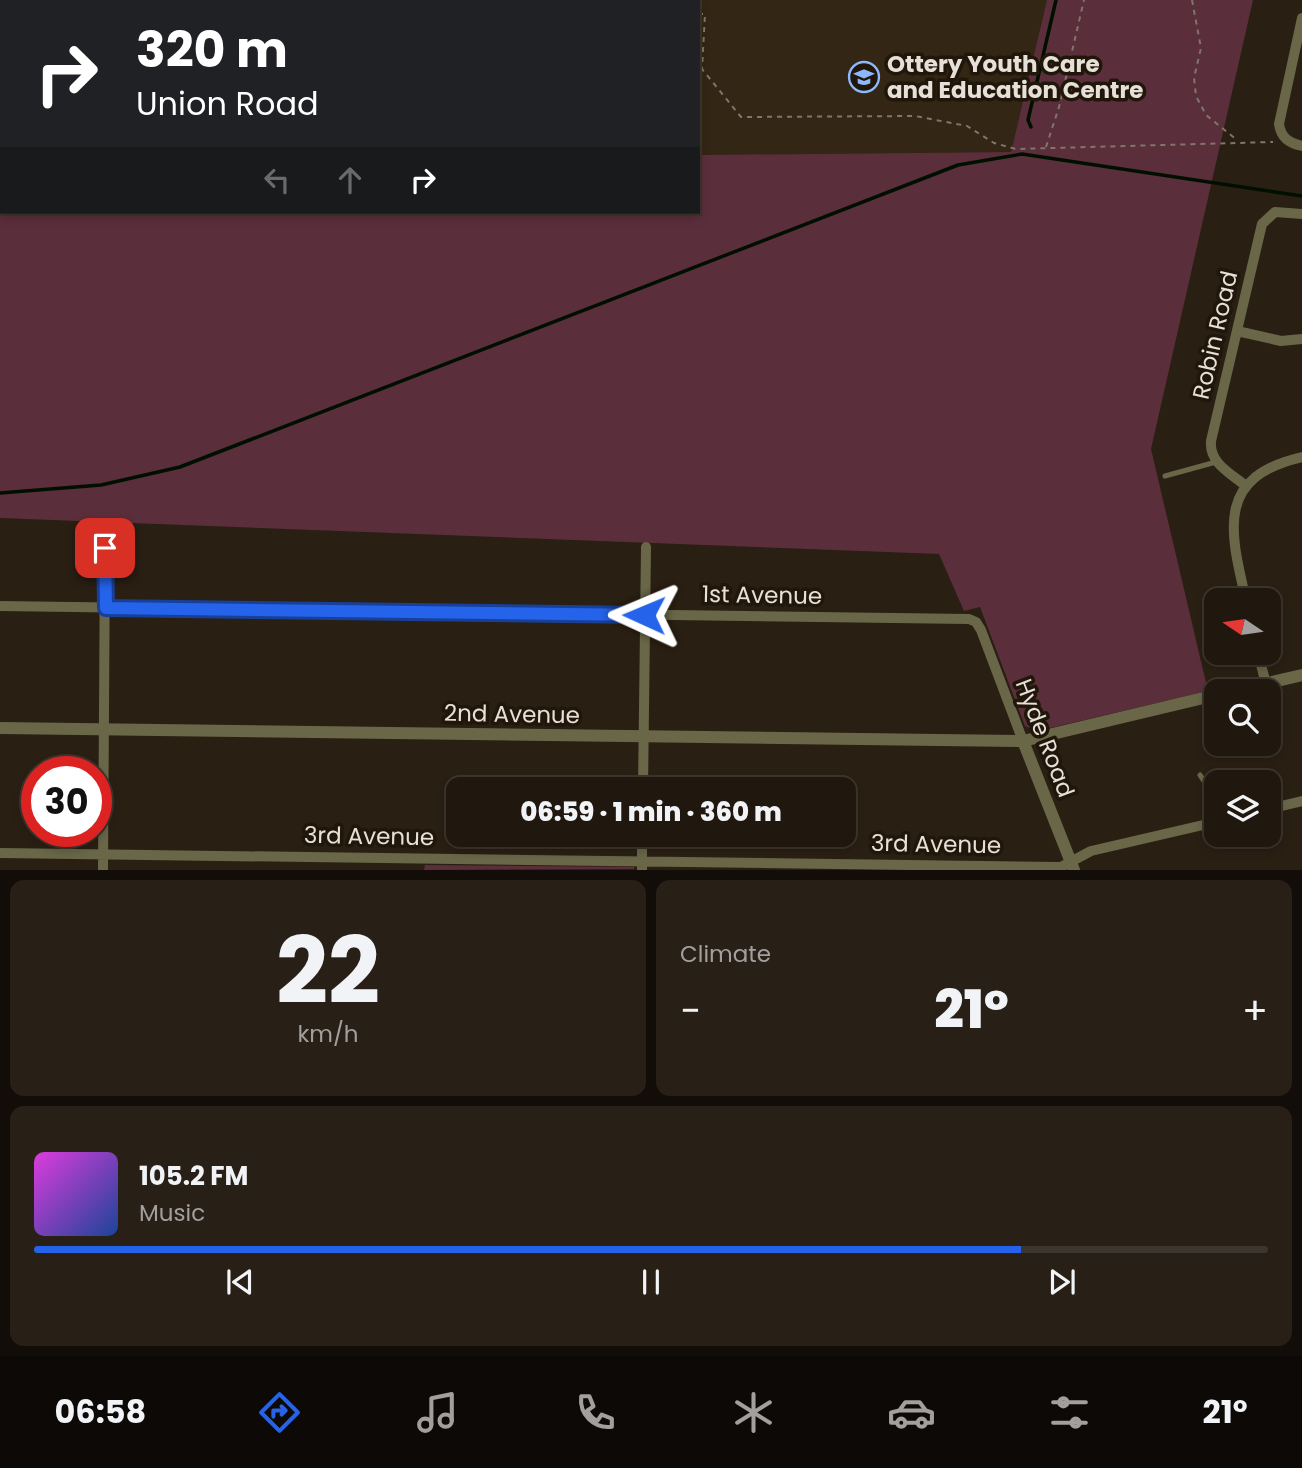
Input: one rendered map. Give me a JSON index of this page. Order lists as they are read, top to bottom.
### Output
{
  "streets": {
    "street": [
      "Robin Road",
      "1st Avenue",
      "2nd Avenue",
      "Hyde Road",
      "3rd Avenue"
    ]
  },
  "crossings": [
    ["1st Avenue", "Hyde Road"],
    ["2nd Avenue", "Hyde Road"],
    ["Hyde Road", "3rd Avenue"]
  ],
  "places": {
    "school or university": ["Ottery Youth Care and Education Centre"]
  },
  "north": "left",
  "page": {
    "turn": ["320 m", "Union Road"],
    "limit": "30",
    "trip": "06:59 · 1 min · 360 m",
    "tile": [
      ["22", "km/h"],
      "Climate"
    ],
    "heat": ["−", "21°", "+"],
    "song": ["105.2 FM", "Music"],
    "tabs": ["06:58", "21°"]
  }
}
